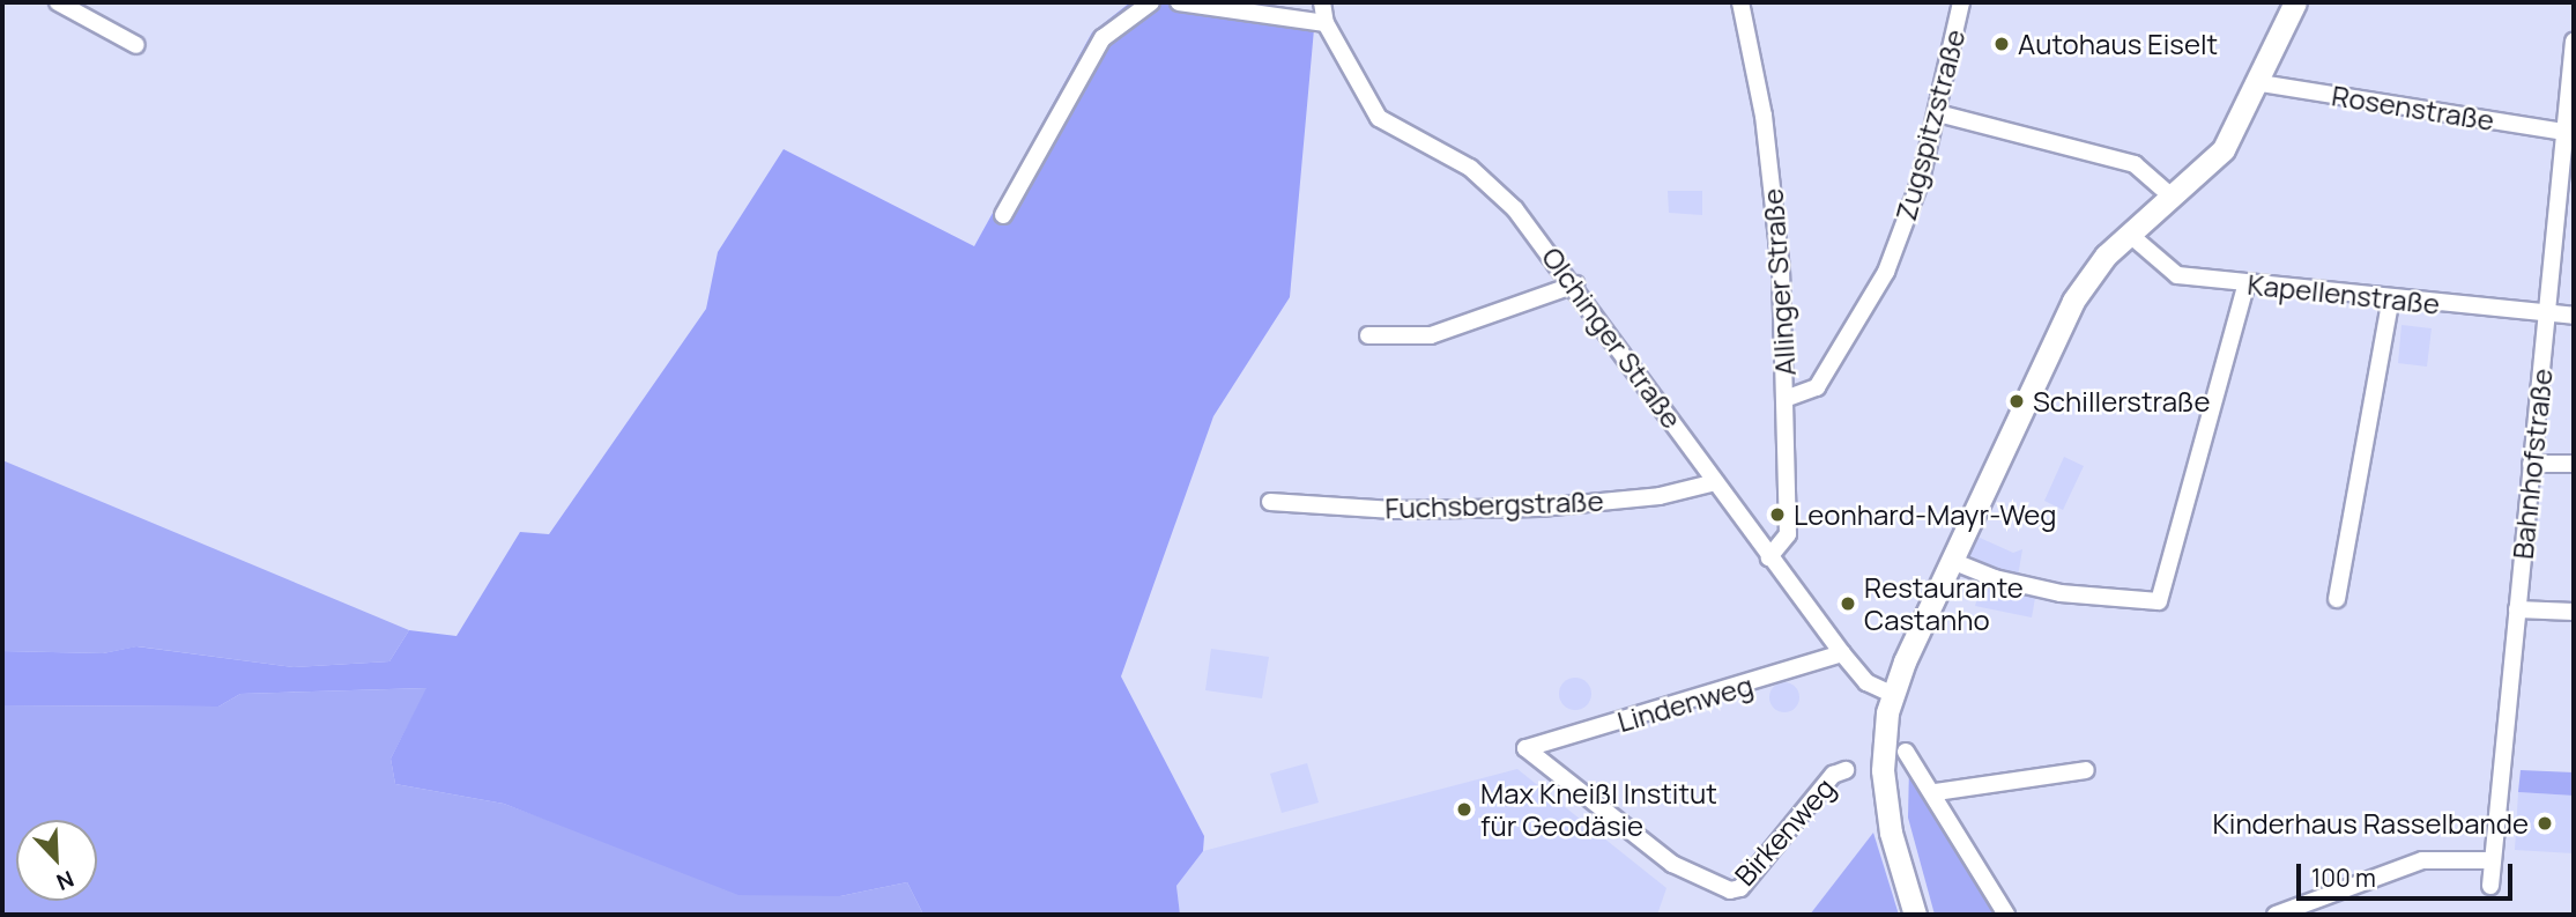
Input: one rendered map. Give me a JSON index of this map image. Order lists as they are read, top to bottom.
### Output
{
  "streets": {
    "street": [
      "Rosenstraße",
      "Zugspitzstraße",
      "Allinger Straße",
      "Kapellenstraße",
      "Olchinger Straße",
      "Bahnhofstraße",
      "Fuchsbergstraße",
      "Lindenweg",
      "Birkenweg"
    ]
  },
  "crossings": [
    ["Rosenstraße", "Bahnhofstraße"],
    ["Zugspitzstraße", "Allinger Straße"],
    ["Allinger Straße", "Olchinger Straße"],
    ["Kapellenstraße", "Bahnhofstraße"],
    ["Olchinger Straße", "Fuchsbergstraße"],
    ["Olchinger Straße", "Lindenweg"],
    ["Lindenweg", "Birkenweg"]
  ],
  "places": [
    "Autohaus Eiselt",
    "Schillerstraße",
    "Leonhard-Mayr-Weg",
    "Restaurante Castanho",
    "Max Kneißl Institut für Geodäsie",
    "Kinderhaus Rasselbande"
  ],
  "scale_bar": "100 m",
  "north": "bottom right"
}
